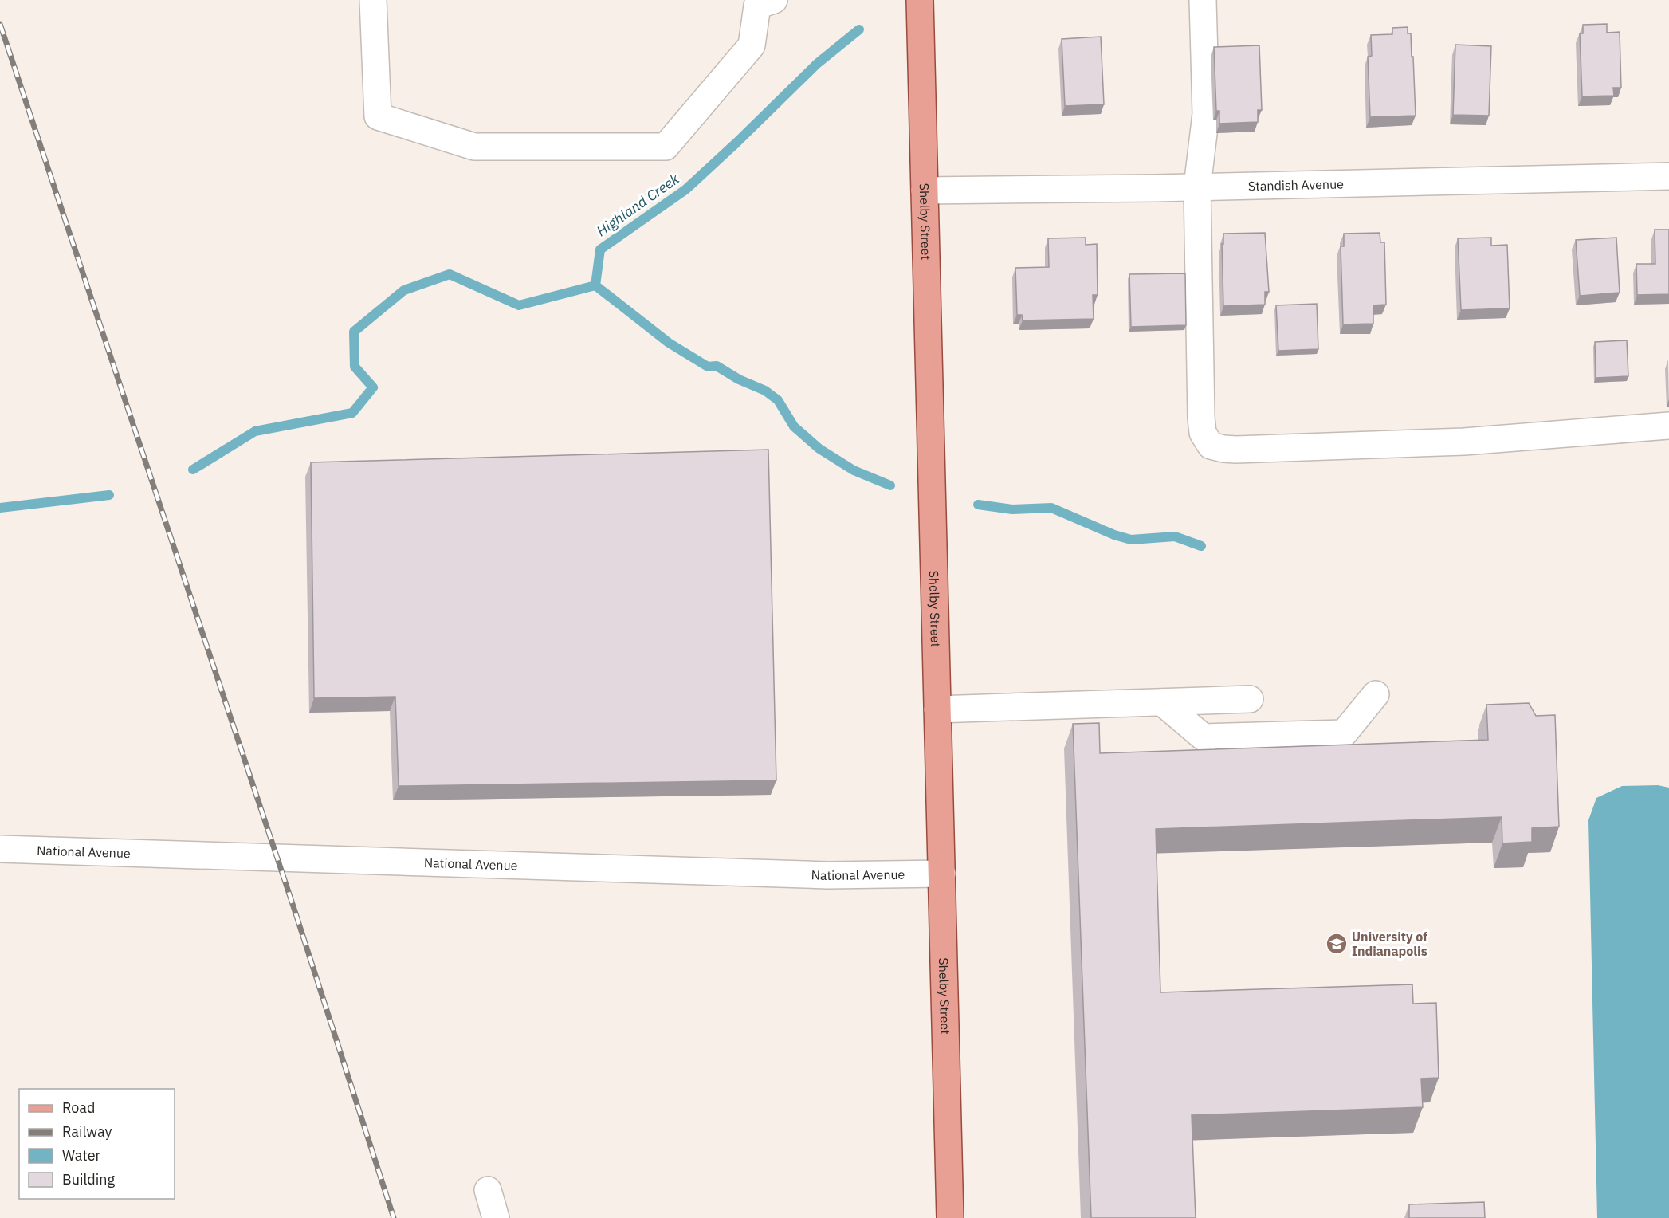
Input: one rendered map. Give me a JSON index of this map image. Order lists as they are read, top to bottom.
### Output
{
  "streets": {
    "main road": ["Shelby Street"],
    "street": ["Standish Avenue", "National Avenue"]
  },
  "crossings": [
    ["Standish Avenue", "Shelby Street"],
    ["Shelby Street", "National Avenue"]
  ],
  "water": ["Highland Creek"],
  "places": {
    "school or university": ["University of Indianapolis"]
  },
  "legend": [
    "Road",
    "Railway",
    "Water",
    "Building"
  ]
}
